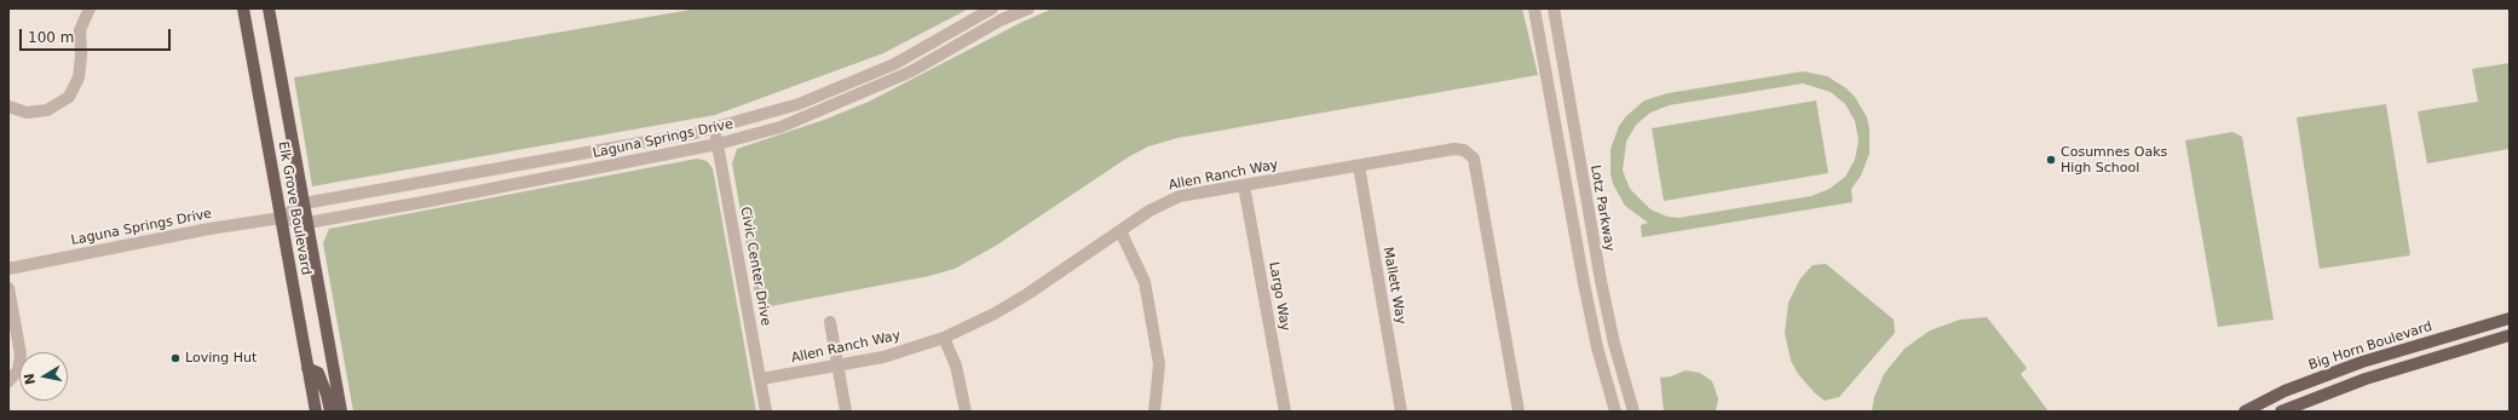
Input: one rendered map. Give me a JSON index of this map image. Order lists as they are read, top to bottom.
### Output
{
  "streets": {
    "main road": ["Elk Grove Boulevard", "Big Horn Boulevard"],
    "street": [
      "Laguna Springs Drive",
      "Allen Ranch Way",
      "Lotz Parkway",
      "Civic Center Drive",
      "Mallett Way",
      "Largo Way"
    ]
  },
  "crossings": [
    ["Laguna Springs Drive", "Elk Grove Boulevard"],
    ["Laguna Springs Drive", "Civic Center Drive"],
    ["Allen Ranch Way", "Civic Center Drive"],
    ["Allen Ranch Way", "Mallett Way"],
    ["Allen Ranch Way", "Largo Way"]
  ],
  "places": ["Cosumnes Oaks High School", "Loving Hut"],
  "scale_bar": "100 m",
  "north": "left"
}
